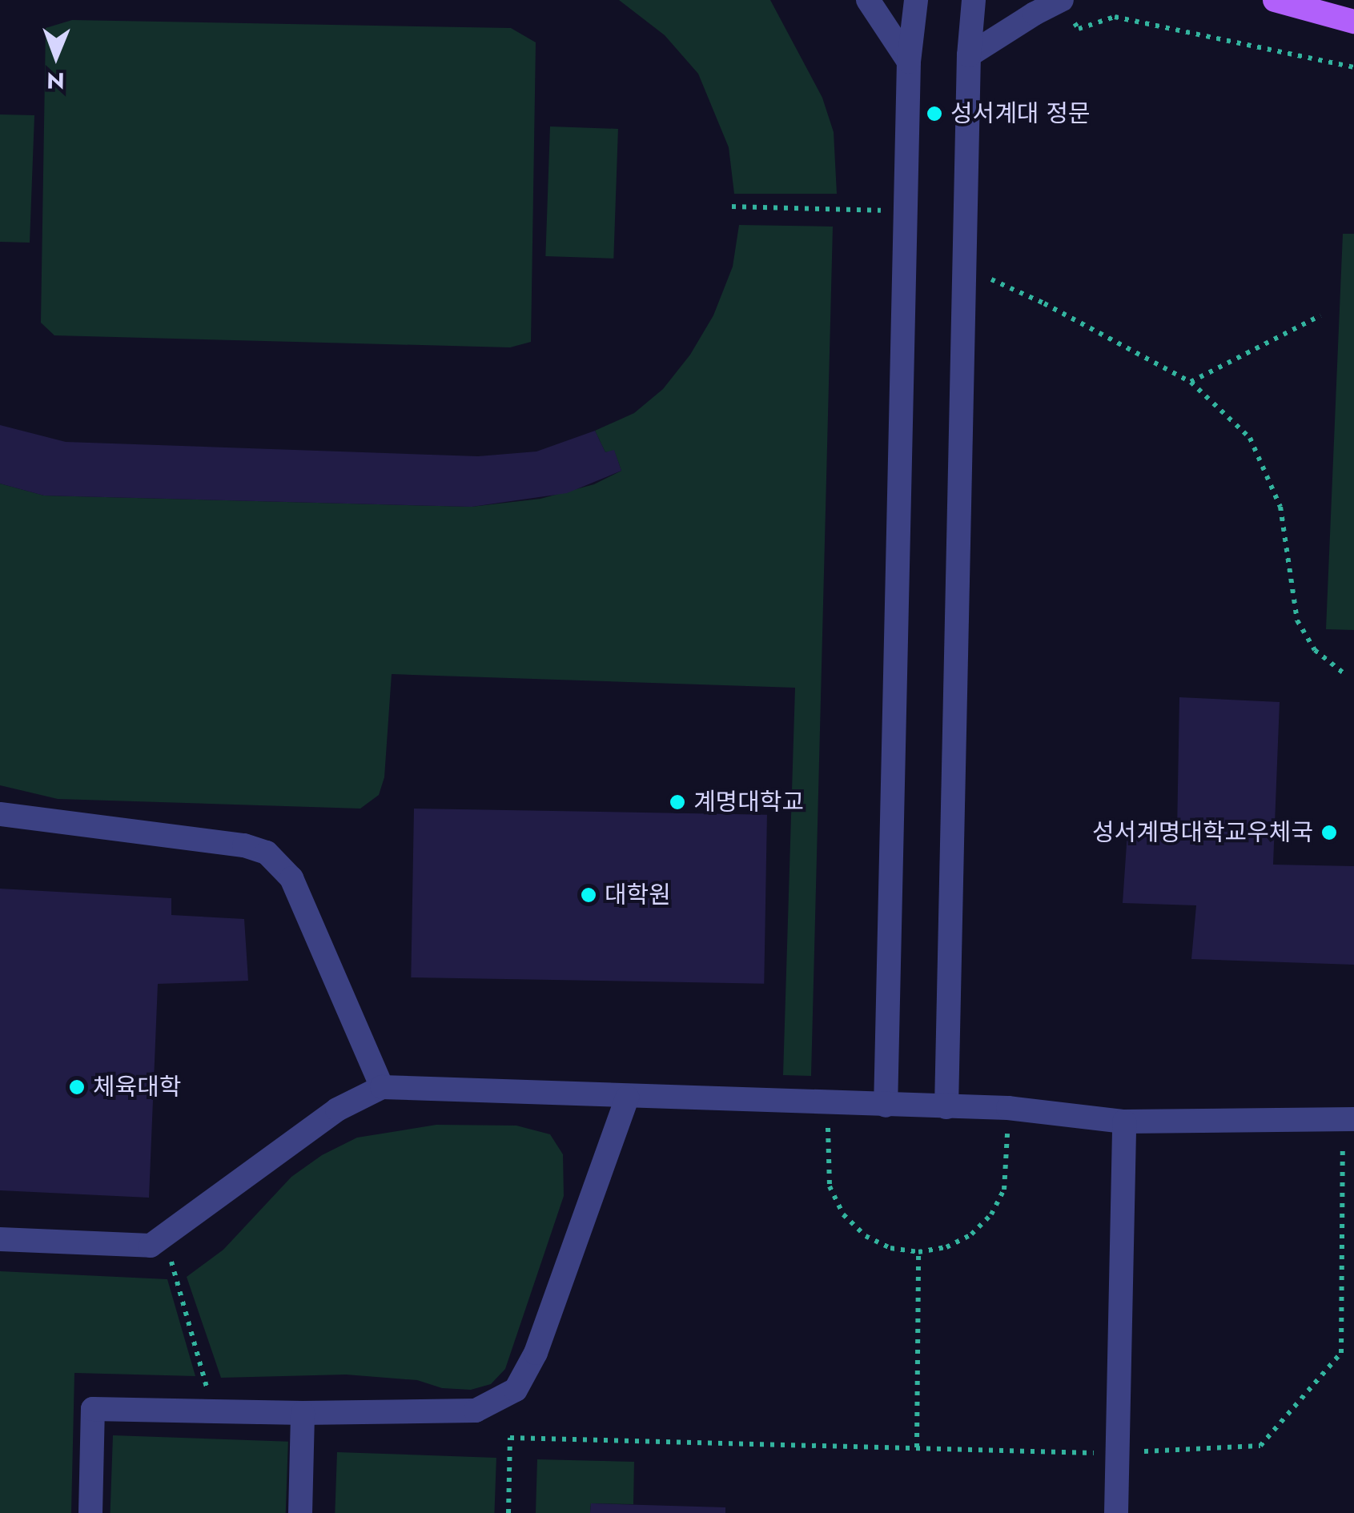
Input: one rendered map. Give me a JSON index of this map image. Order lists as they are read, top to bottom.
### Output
{
  "places": [
    "성서계대 정문",
    "계명대학교",
    "성서계명대학교우체국",
    "대학원",
    "체육대학"
  ],
  "north": "bottom"
}
